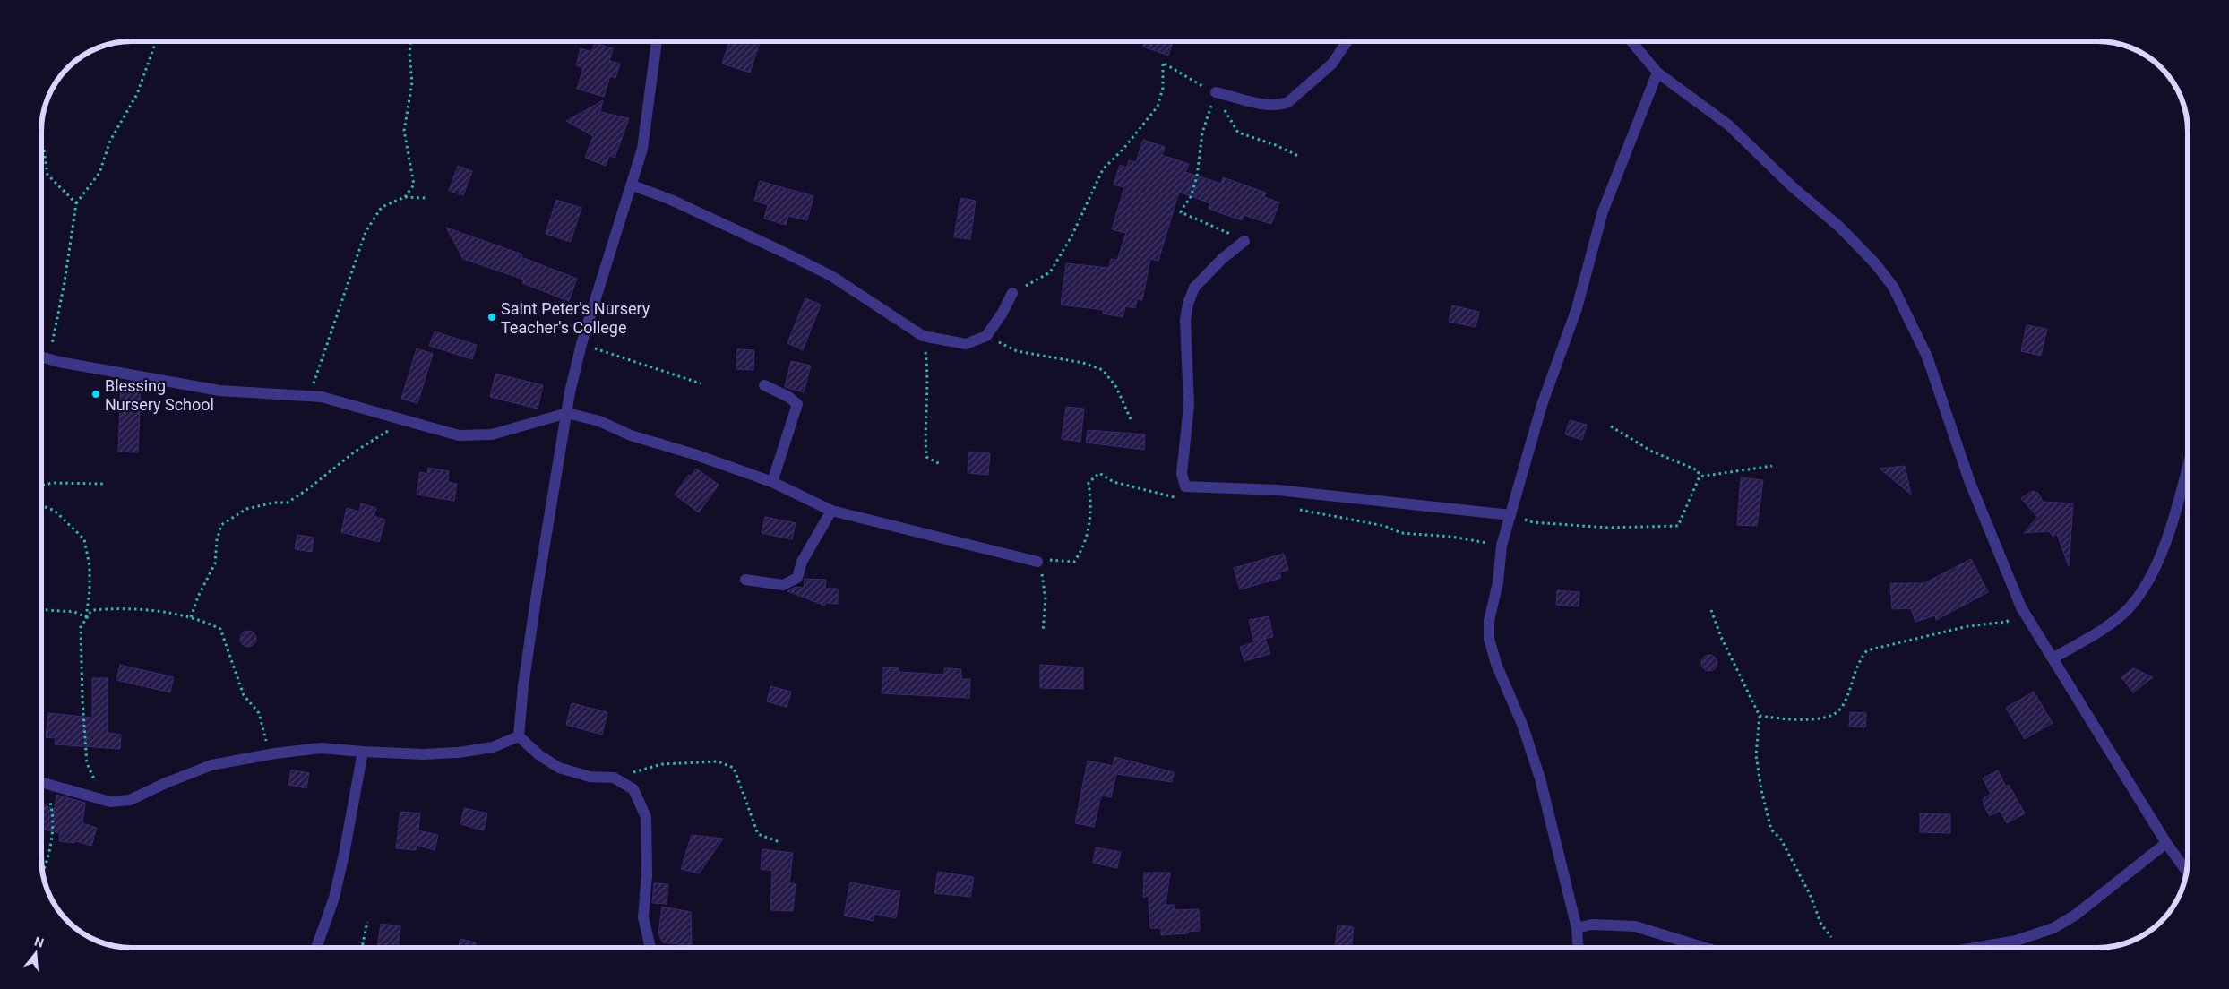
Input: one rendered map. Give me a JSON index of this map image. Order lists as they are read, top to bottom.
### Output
{
  "places": ["Saint Peter's Nursery Teacher's College", "Blessing Nursery School"],
  "north": "top"
}
